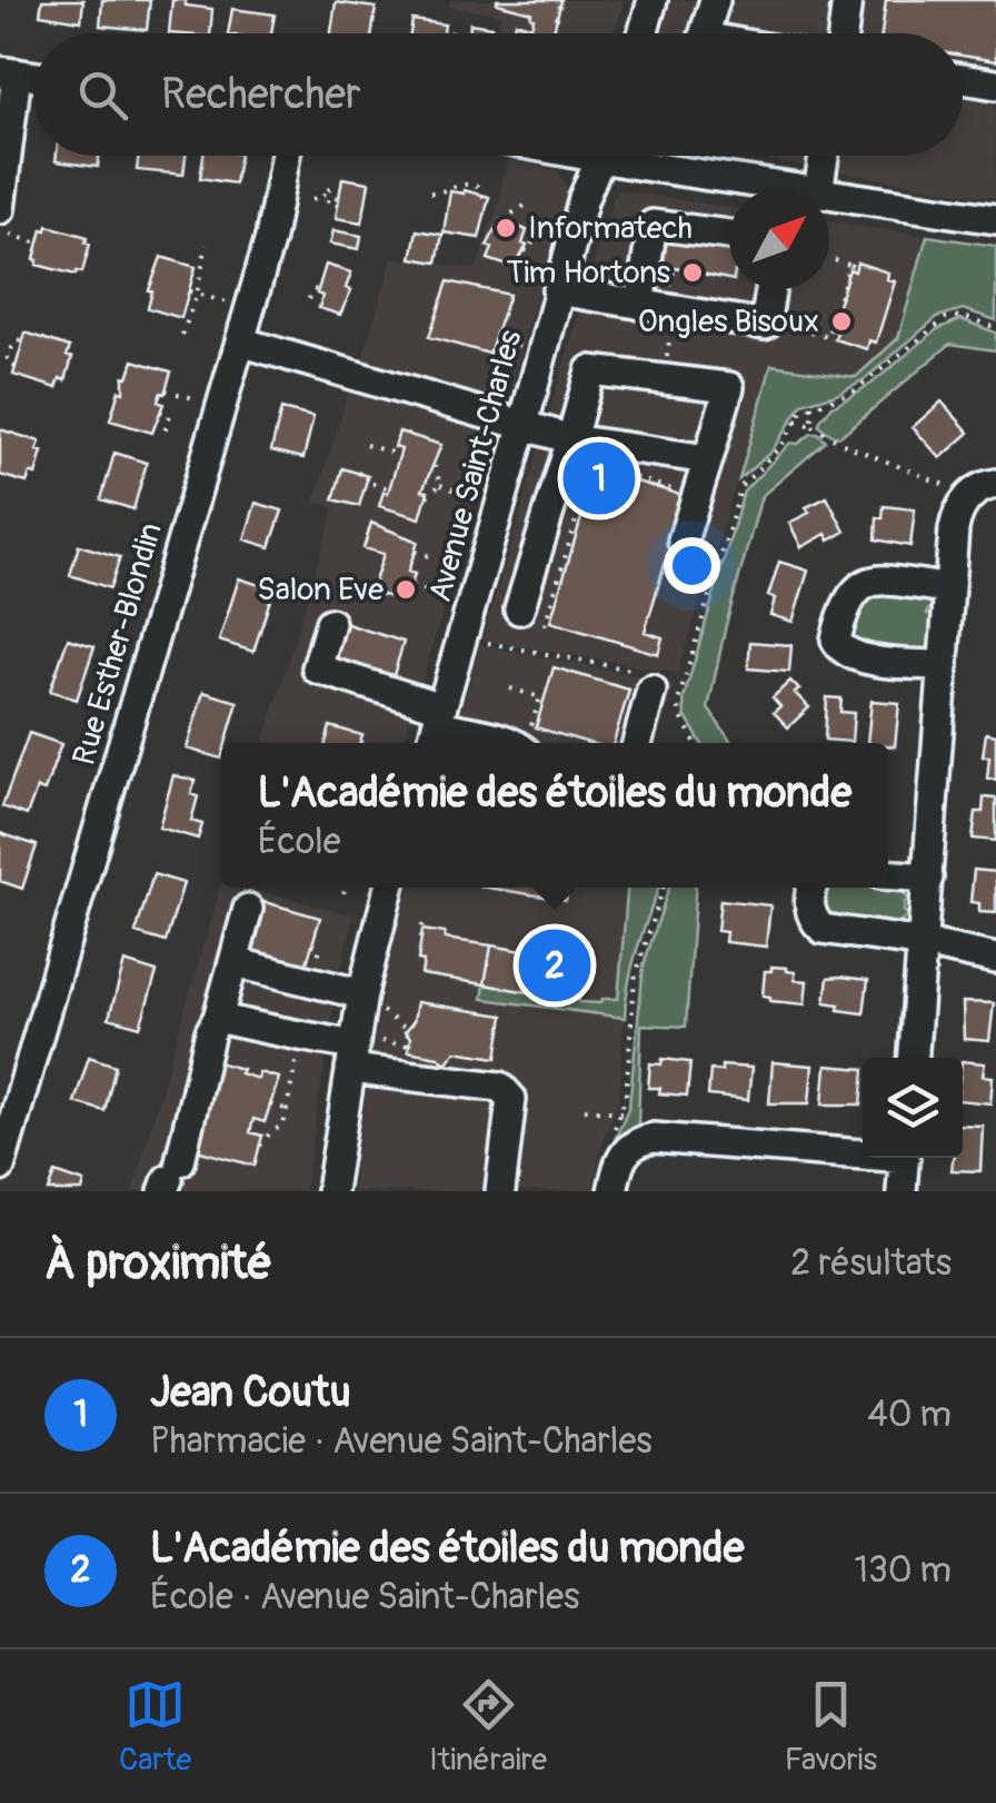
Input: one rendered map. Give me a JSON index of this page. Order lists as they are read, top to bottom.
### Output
{
  "streets": {
    "street": ["Avenue Saint-Charles", "Rue Esther-Blondin"]
  },
  "places": [
    "Informatech",
    "Tim Hortons",
    "Ongles Bisoux",
    "Salon Eve"
  ],
  "north": "top right",
  "page": {
    "search": "Rechercher",
    "pins": ["1", "2"],
    "popup": ["L'Académie des étoiles du monde", "École"],
    "heading": ["À proximité", "2 résultats"],
    "list": [
      {
        "mark": "1",
        "name": "Jean Coutu",
        "note": "Pharmacie · Avenue Saint-Charles",
        "value": "40 m"
      },
      {
        "mark": "2",
        "name": "L'Académie des étoiles du monde",
        "note": "École · Avenue Saint-Charles",
        "value": "130 m"
      }
    ],
    "nav": ["Carte", "Itinéraire", "Favoris"]
  }
}
